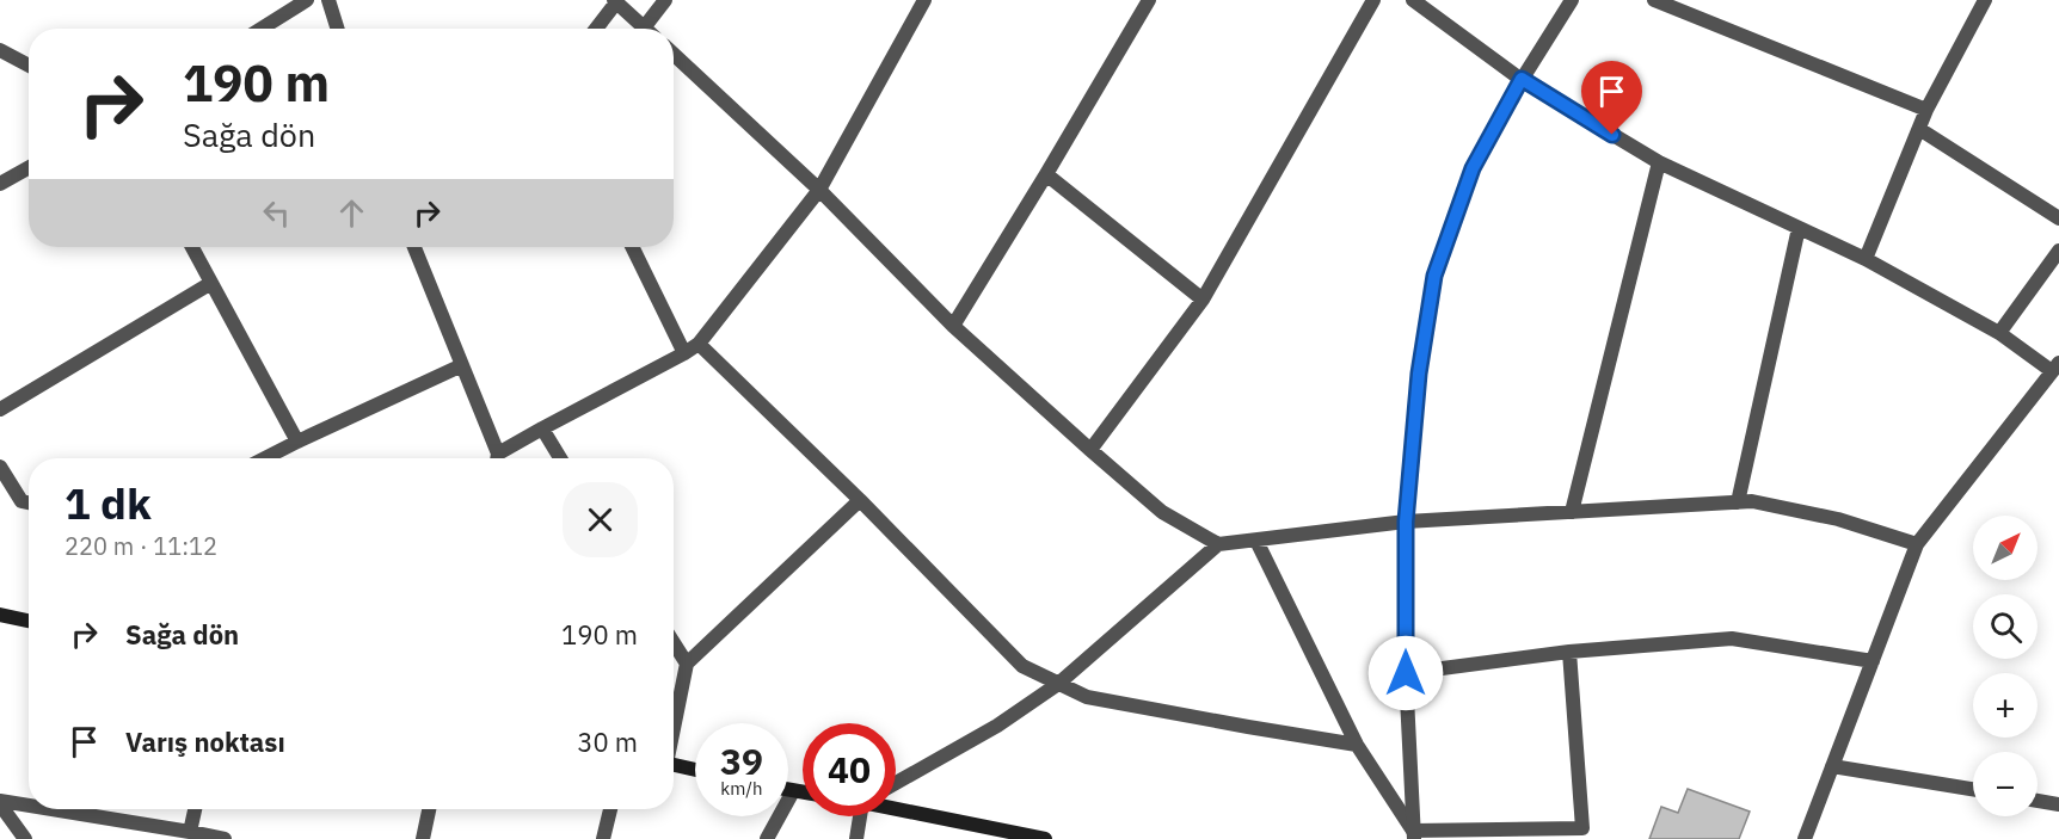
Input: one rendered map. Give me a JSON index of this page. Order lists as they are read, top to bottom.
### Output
{
  "north": "top right",
  "page": {
    "turn": ["190 m", "Sağa dön"],
    "heading": ["1 dk", "220 m · 11:12"],
    "map_buttons": ["+", "−"],
    "list": [
      {
        "name": "Sağa dön",
        "value": "190 m"
      },
      {
        "name": "Varış noktası",
        "value": "30 m"
      }
    ],
    "speed": "39 km/h",
    "limit": "40"
  }
}
